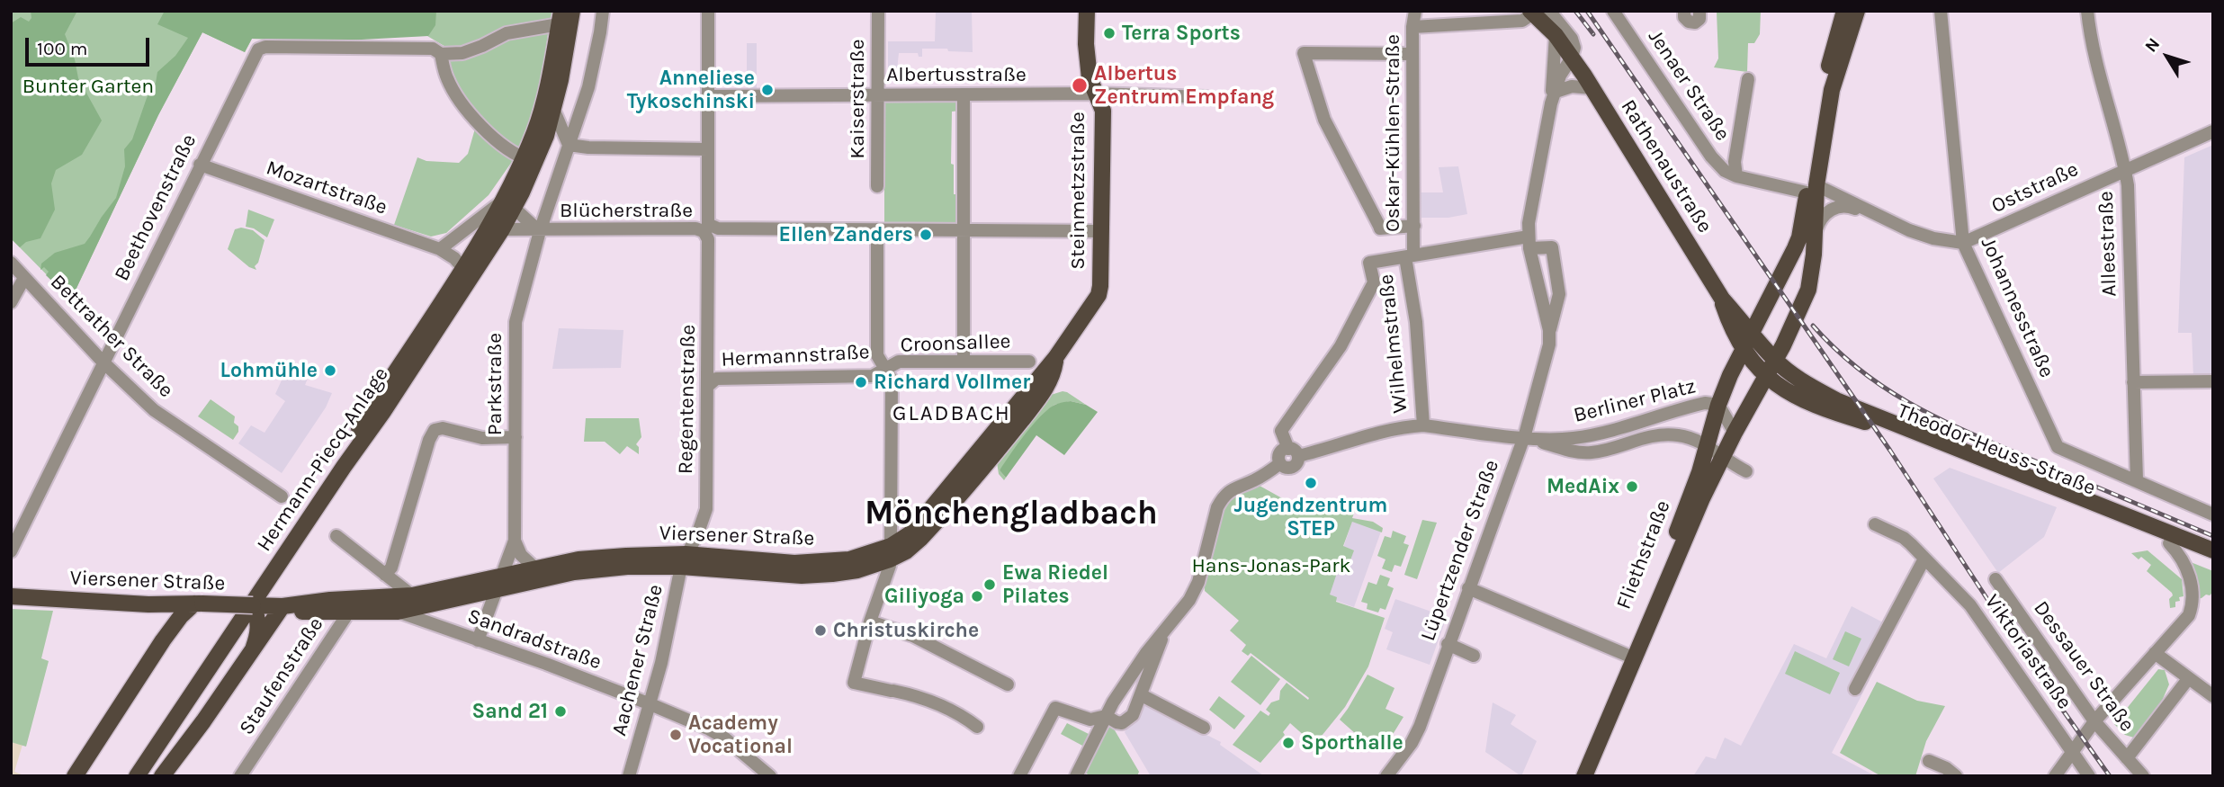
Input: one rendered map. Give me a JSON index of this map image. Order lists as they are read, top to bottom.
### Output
{
  "streets": {
    "main road": [
      "Rathenaustraße",
      "Steinmetzstraße",
      "Theodor-Heuss-Straße",
      "Hermann-Piecq-Anlage",
      "Viersener Straße",
      "Fliethstraße"
    ],
    "street": [
      "Albertusstraße",
      "Jenaer Straße",
      "Kaiserstraße",
      "Oskar-Kühlen-Straße",
      "Mozartstraße",
      "Oststraße",
      "Beethovenstraße",
      "Blücherstraße",
      "Alleestraße",
      "Johannesstraße",
      "Bettrather Straße",
      "Croonsallee",
      "Wilhelmstraße",
      "Hermannstraße",
      "Parkstraße",
      "Regentenstraße",
      "Berliner Platz",
      "Lüpertzender Straße",
      "Sandradstraße",
      "Viktoriastraße",
      "Aachener Straße",
      "Dessauer Straße",
      "Staufenstraße"
    ]
  },
  "crossings": [
    ["Albertusstraße", "Kaiserstraße"],
    ["Albertusstraße", "Steinmetzstraße"],
    ["Jenaer Straße", "Fliethstraße"],
    ["Oskar-Kühlen-Straße", "Wilhelmstraße"],
    ["Rathenaustraße", "Theodor-Heuss-Straße"],
    ["Rathenaustraße", "Lüpertzender Straße"],
    ["Rathenaustraße", "Fliethstraße"],
    ["Mozartstraße", "Beethovenstraße"],
    ["Mozartstraße", "Hermann-Piecq-Anlage"],
    ["Oststraße", "Alleestraße"],
    ["Oststraße", "Johannesstraße"],
    ["Steinmetzstraße", "Viersener Straße"],
    ["Beethovenstraße", "Bettrather Straße"],
    ["Blücherstraße", "Parkstraße"],
    ["Blücherstraße", "Regentenstraße"],
    ["Blücherstraße", "Hermann-Piecq-Anlage"],
    ["Alleestraße", "Johannesstraße"],
    ["Croonsallee", "Hermannstraße"],
    ["Hermannstraße", "Regentenstraße"],
    ["Parkstraße", "Viersener Straße"],
    ["Parkstraße", "Sandradstraße"],
    ["Regentenstraße", "Viersener Straße"],
    ["Regentenstraße", "Aachener Straße"],
    ["Berliner Platz", "Lüpertzender Straße"],
    ["Berliner Platz", "Fliethstraße"],
    ["Theodor-Heuss-Straße", "Fliethstraße"],
    ["Viersener Straße", "Sandradstraße"],
    ["Viersener Straße", "Aachener Straße"],
    ["Viersener Straße", "Staufenstraße"],
    ["Sandradstraße", "Aachener Straße"]
  ],
  "districts": ["GLADBACH", "Mönchengladbach"],
  "parks": ["Bunter Garten", "Hans-Jonas-Park"],
  "places": [
    "Terra Sports",
    "Albertus Zentrum Empfang",
    "Anneliese Tykoschinski",
    "Ellen Zanders",
    "Lohmühle",
    "Richard Vollmer",
    "Jugendzentrum STEP",
    "MedAix",
    "Ewa Riedel Pilates",
    "Giliyoga",
    "Christuskirche",
    "Sand 21",
    "Academy Vocational",
    "Sporthalle"
  ],
  "scale_bar": "100 m",
  "north": "top left"
}
